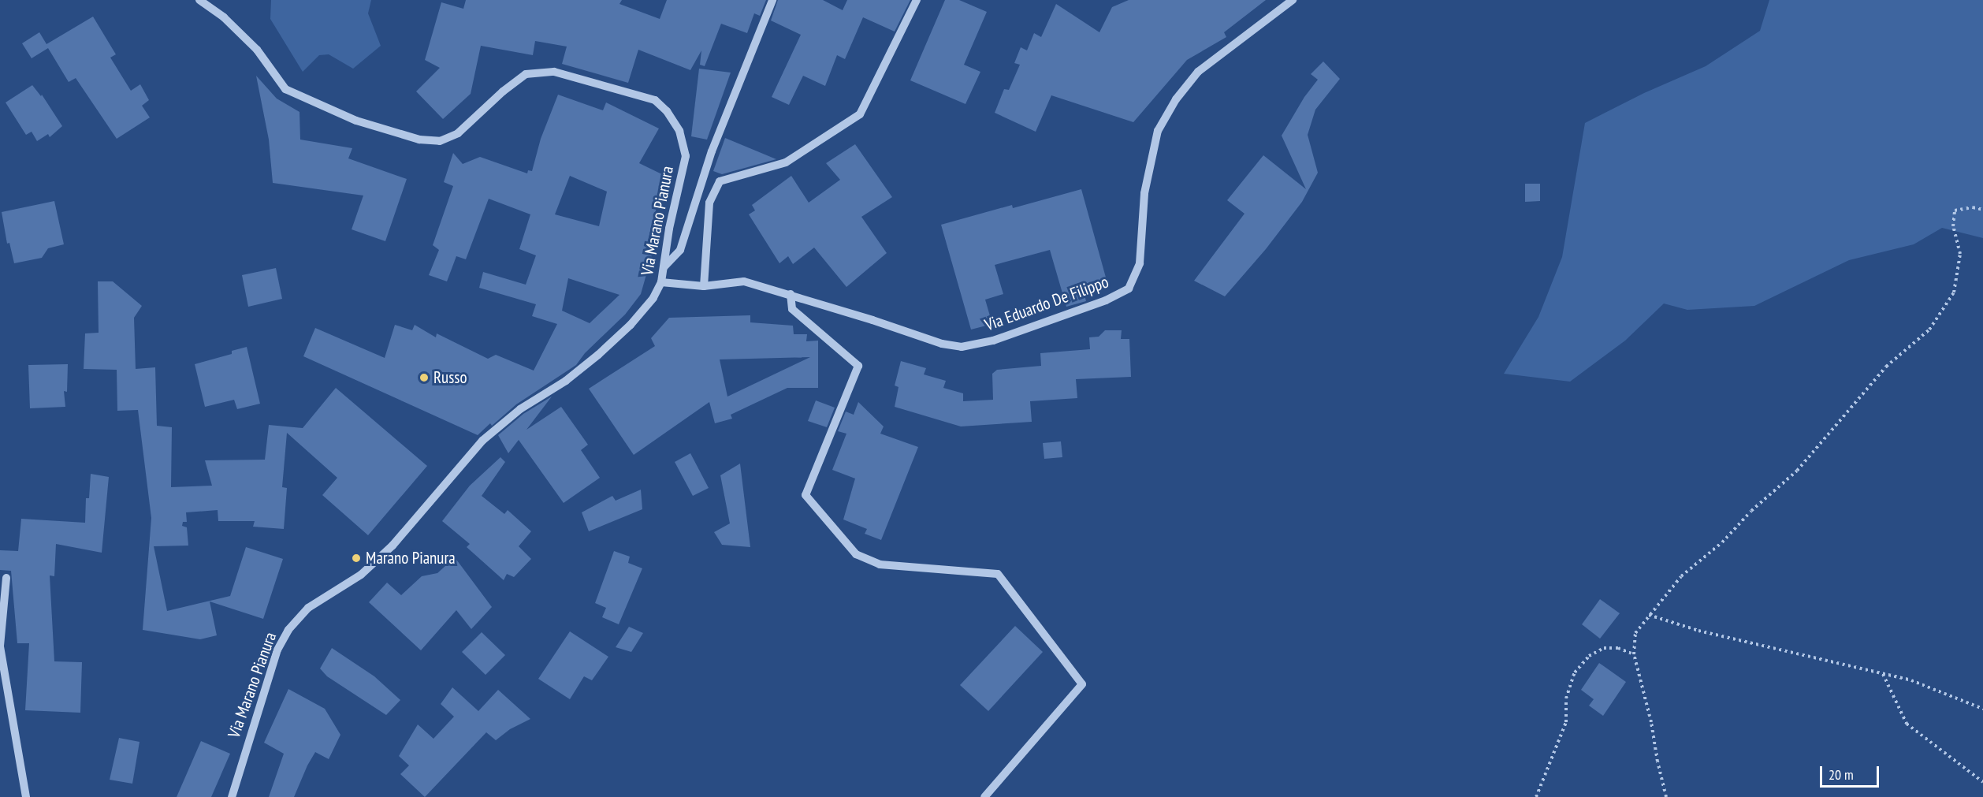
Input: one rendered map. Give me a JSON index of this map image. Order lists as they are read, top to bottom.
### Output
{
  "streets": {
    "street": ["Via Marano Pianura", "Via Eduardo De Filippo"]
  },
  "crossings": [
    ["Via Marano Pianura", "Via Eduardo De Filippo"]
  ],
  "places": ["Russo", "Marano Pianura"],
  "scale_bar": "20 m"
}
